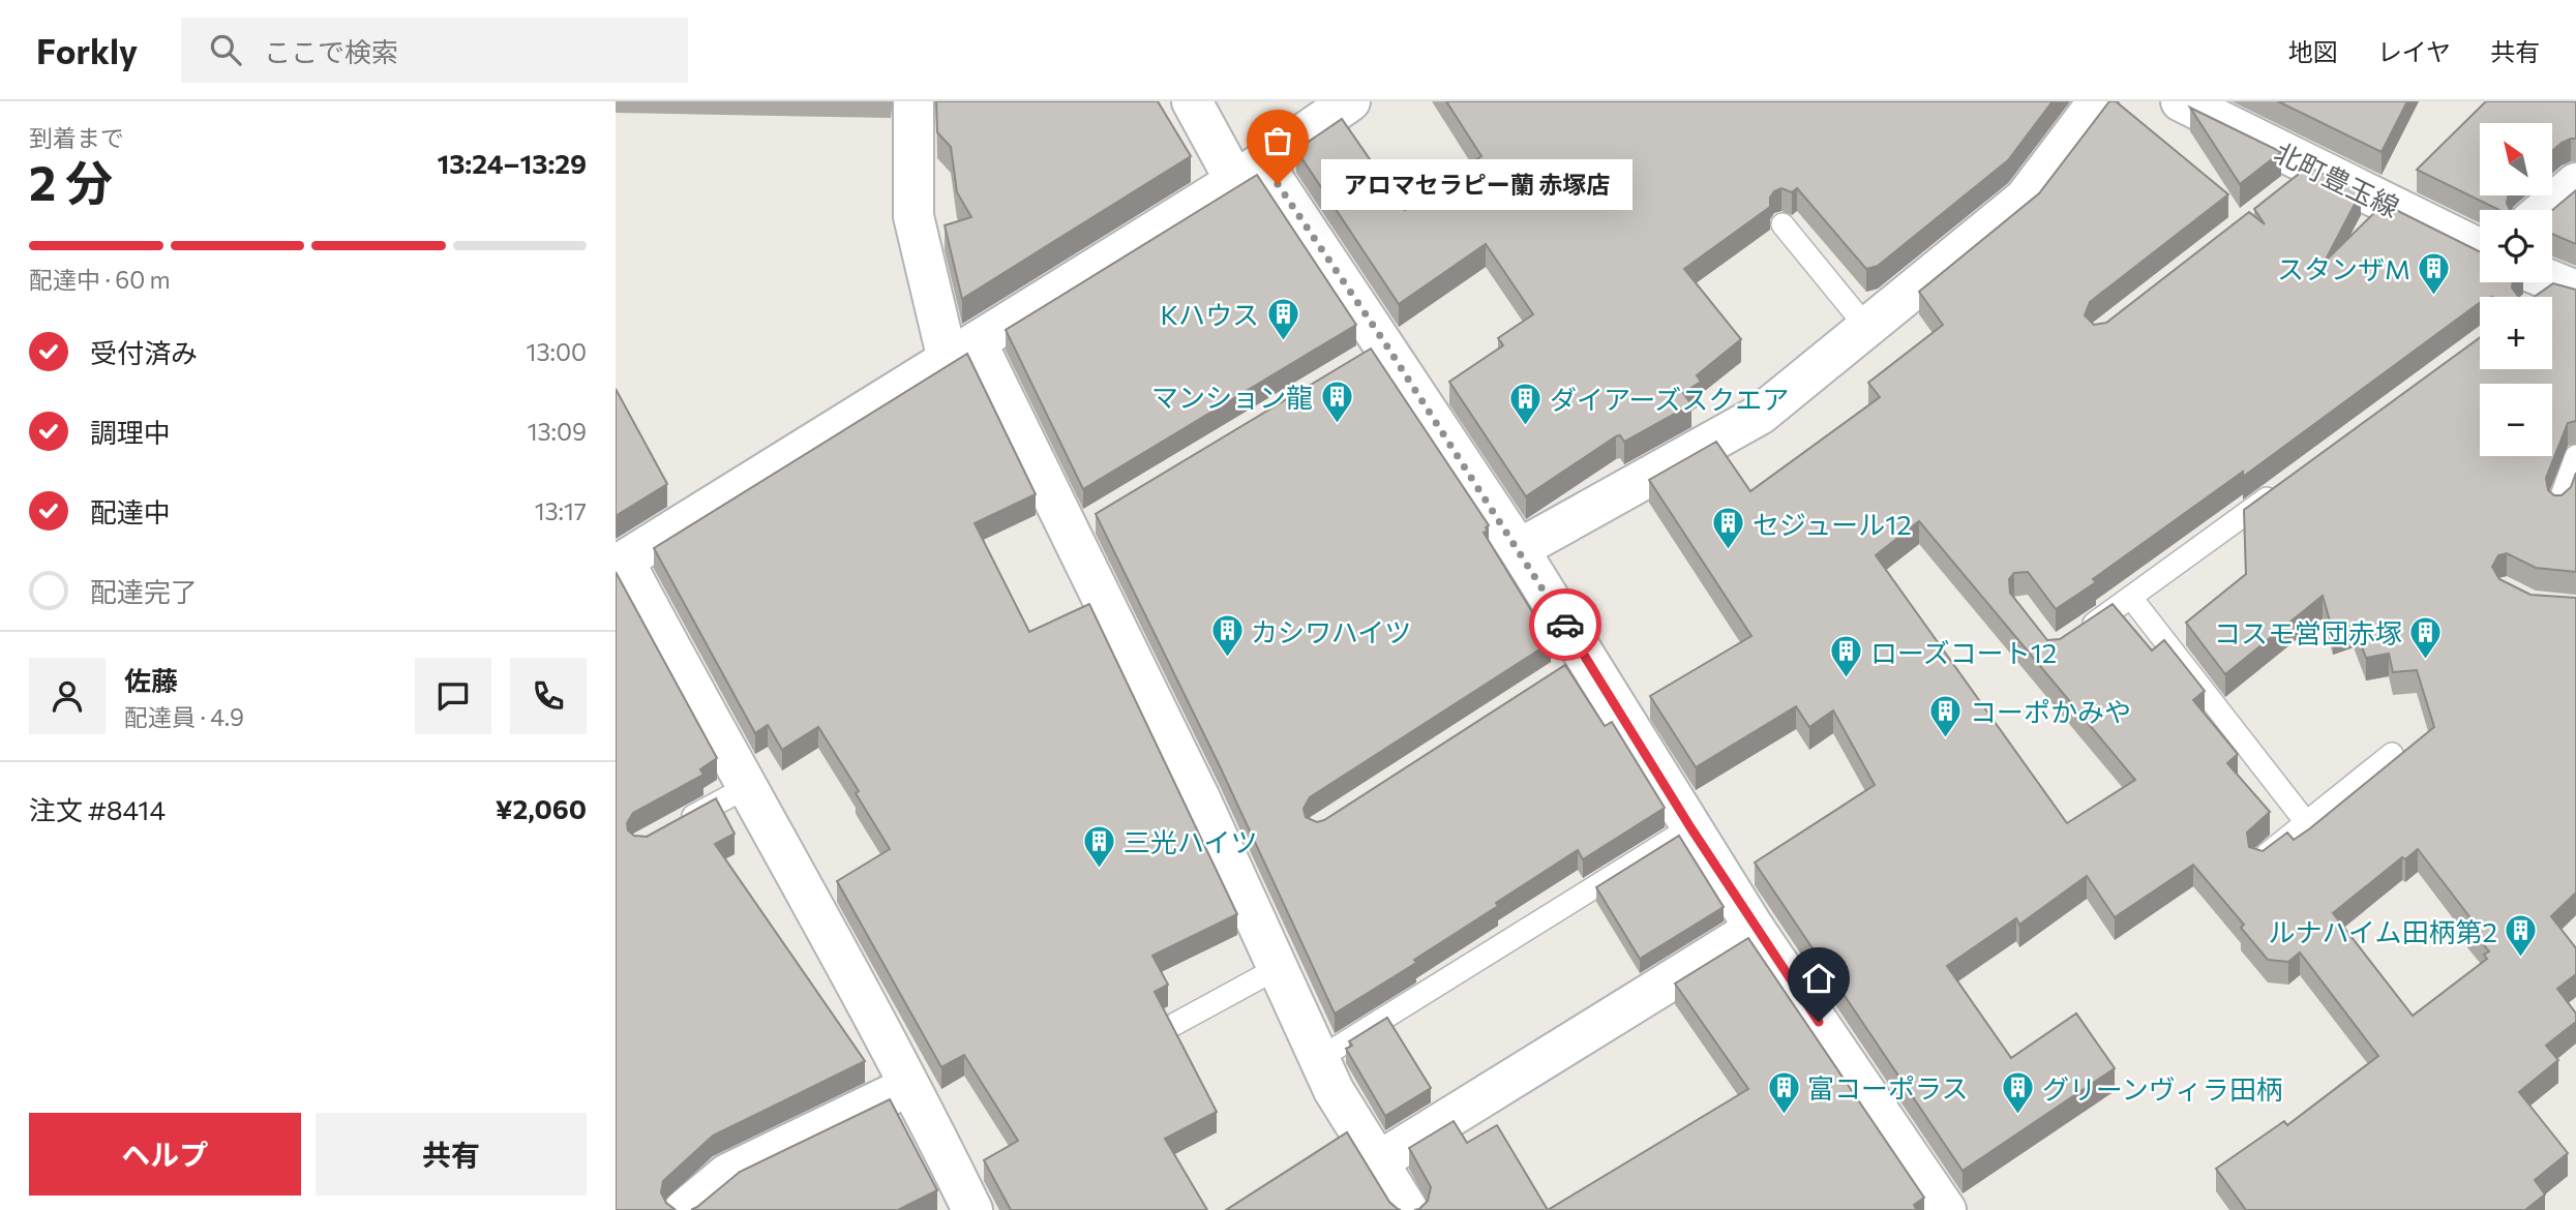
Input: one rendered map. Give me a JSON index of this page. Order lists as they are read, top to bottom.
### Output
{
  "streets": {
    "street": ["北町豊玉線"]
  },
  "places": {
    "other": ["アロマセラピー蘭 赤塚店"],
    "building": [
      "スタンザM",
      "Kハウス",
      "マンション龍",
      "ダイアーズスクエア",
      "セジュール12",
      "カシワハイツ",
      "コスモ営団赤塚",
      "ローズコート12",
      "コーポかみや",
      "三光ハイツ",
      "ルナハイム田柄第2",
      "富コーポラス",
      "グリーンヴィラ田柄"
    ]
  },
  "north": "top left",
  "page": {
    "header": "Forkly",
    "search": "ここで検索",
    "nav": ["地図", "レイヤ", "共有"],
    "heading": ["2 分", "到着まで", "13:24–13:29"],
    "panel": [
      "佐藤",
      "配達員 · 4.9",
      "注文 #8414",
      "¥2,060"
    ],
    "map_buttons": ["+", "−"],
    "bubble": "アロマセラピー蘭 赤塚店",
    "bar": "配達中 · 60 m",
    "list": [
      ["受付済み", "13:00"],
      ["調理中", "13:09"],
      ["配達中", "13:17"],
      "配達完了"
    ],
    "buttons": ["ヘルプ", "共有"]
  }
}
